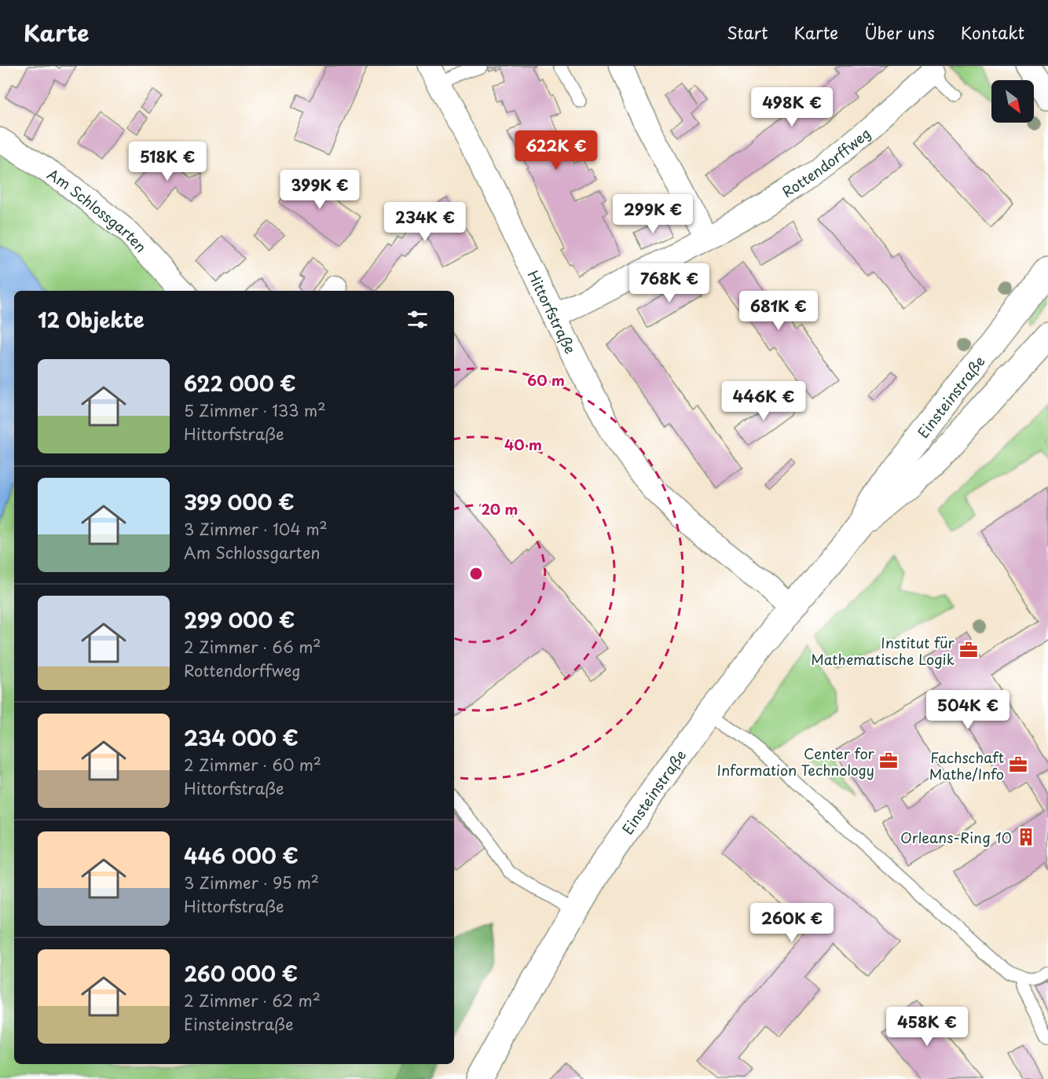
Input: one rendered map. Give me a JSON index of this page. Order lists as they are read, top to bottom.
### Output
{
  "streets": {
    "main road": ["Einsteinstraße"],
    "street": ["Rottendorffweg", "Am Schlossgarten", "Hittorfstraße"]
  },
  "crossings": [
    ["Rottendorffweg", "Hittorfstraße"],
    ["Hittorfstraße", "Einsteinstraße"]
  ],
  "places": {
    "office": ["Institut für Mathematische Logik", "Center for Information Technology", "Fachschaft Mathe/Info"],
    "building": ["Orleans-Ring 10"]
  },
  "north": "bottom right",
  "page": {
    "header": "Karte",
    "nav": [
      "Start",
      "Karte",
      "Über uns",
      "Kontakt"
    ],
    "price": [
      "498K €",
      "622K €",
      "518K €",
      "399K €",
      "299K €",
      "234K €",
      "768K €",
      "681K €",
      "446K €",
      "504K €",
      "260K €",
      "458K €"
    ],
    "heading": "12 Objekte",
    "list": [
      {
        "name": "622 000 €",
        "note": "5 Zimmer · 133 m² · Hittorfstraße"
      },
      {
        "name": "399 000 €",
        "note": "3 Zimmer · 104 m² · Am Schlossgarten"
      },
      {
        "name": "299 000 €",
        "note": "2 Zimmer · 66 m² · Rottendorffweg"
      },
      {
        "name": "234 000 €",
        "note": "2 Zimmer · 60 m² · Hittorfstraße"
      },
      {
        "name": "446 000 €",
        "note": "3 Zimmer · 95 m² · Hittorfstraße"
      },
      {
        "name": "260 000 €",
        "note": "2 Zimmer · 62 m² · Einsteinstraße"
      }
    ]
  },
  "rings": ["60 m", "40 m", "20 m"]
}
